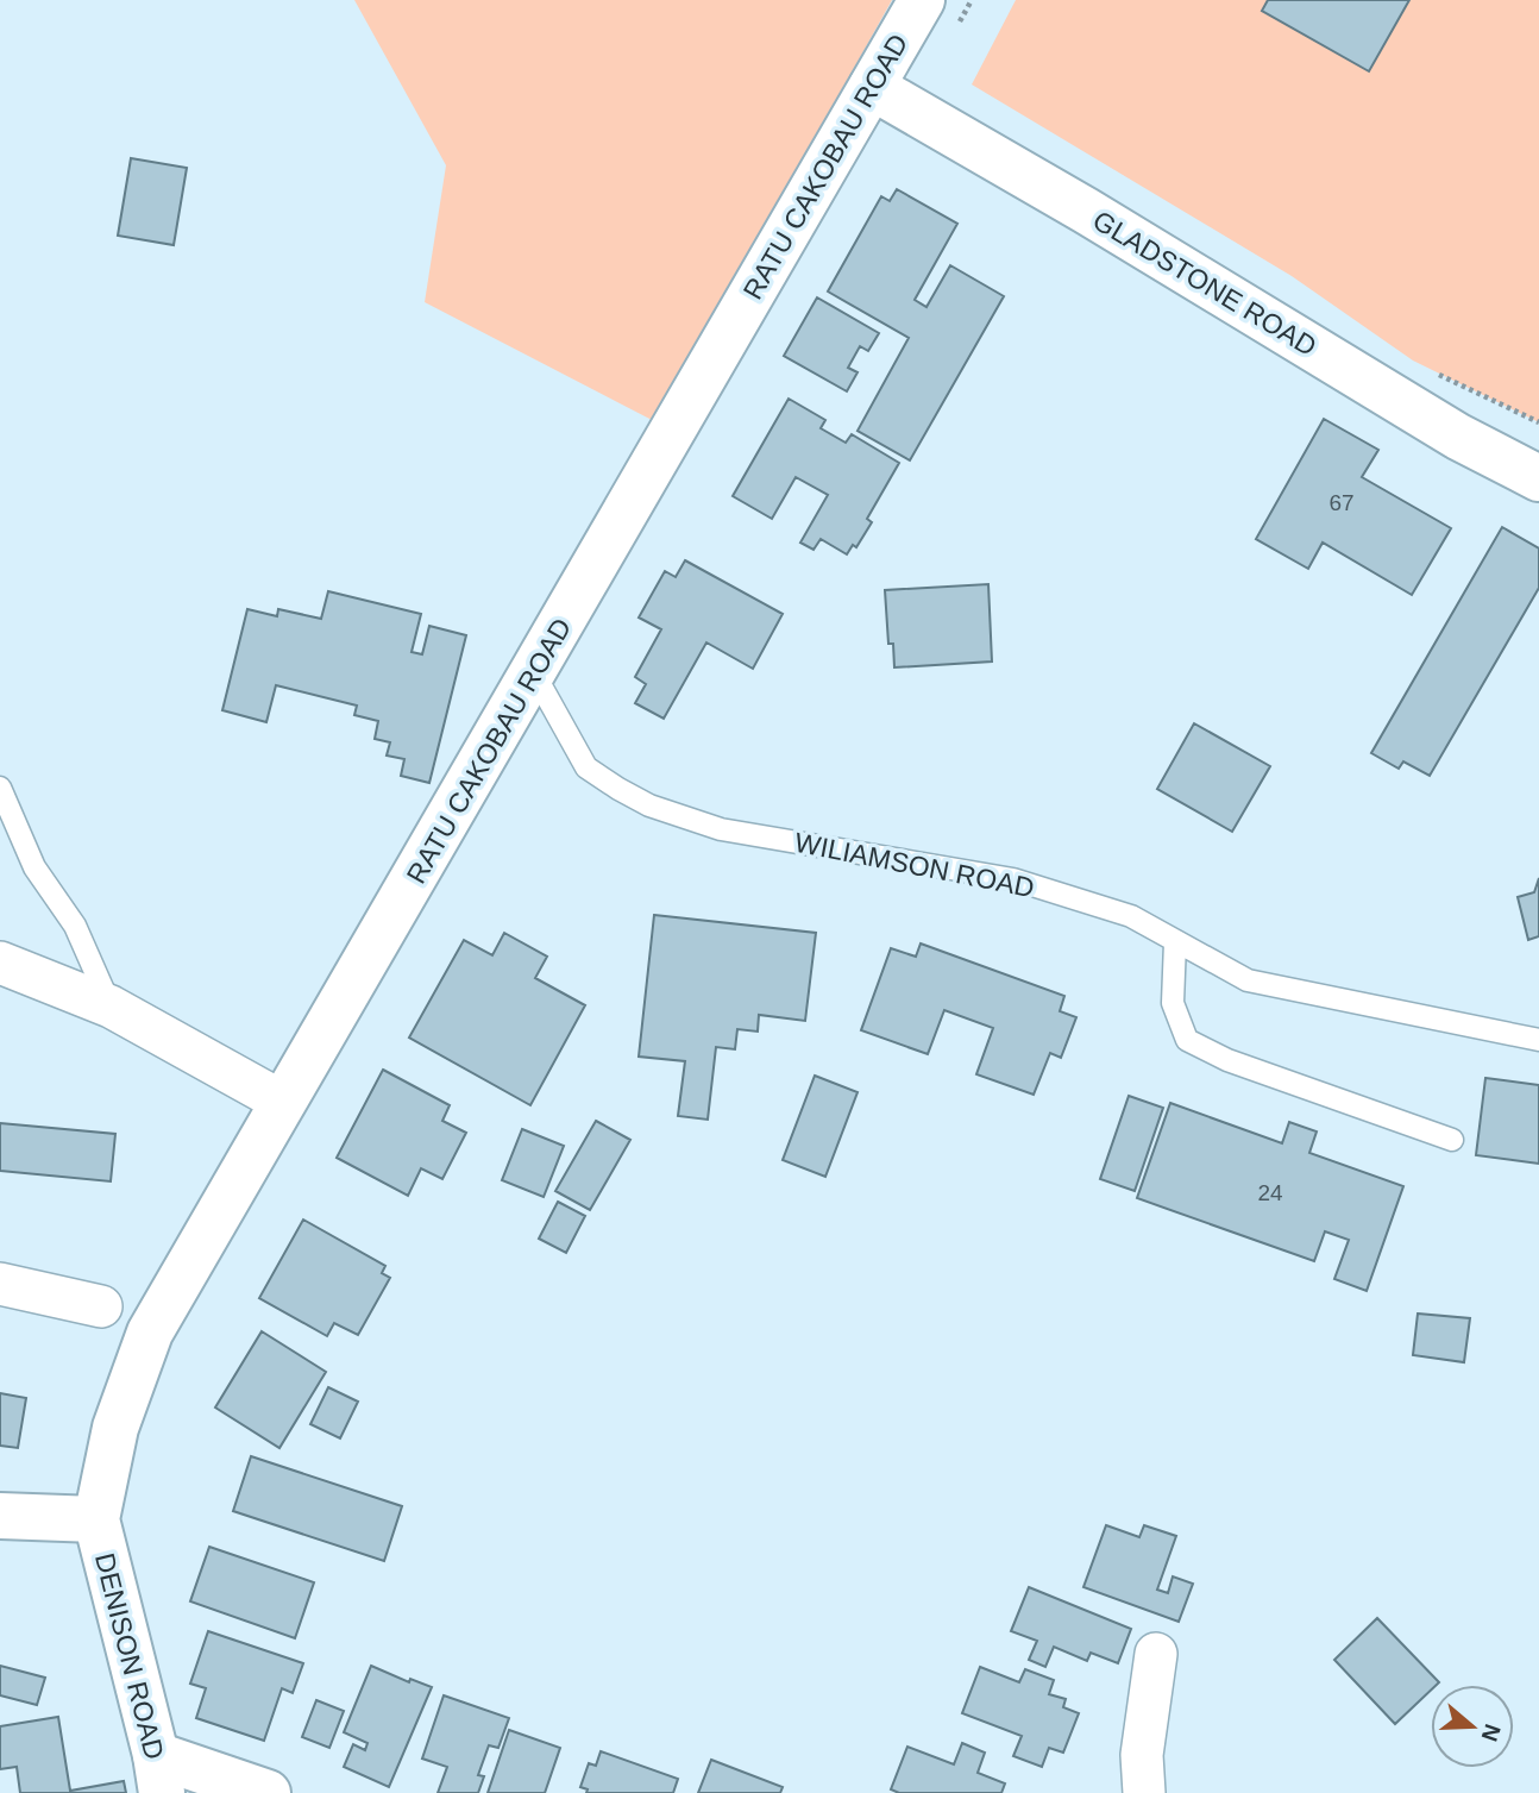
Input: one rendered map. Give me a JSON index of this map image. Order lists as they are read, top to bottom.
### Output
{
  "streets": {
    "main road": ["RATU CAKOBAU ROAD", "GLADSTONE ROAD", "DENISON ROAD"],
    "lane": ["WILIAMSON ROAD"]
  },
  "crossings": [
    ["RATU CAKOBAU ROAD", "GLADSTONE ROAD"],
    ["RATU CAKOBAU ROAD", "WILIAMSON ROAD"],
    ["RATU CAKOBAU ROAD", "DENISON ROAD"]
  ],
  "house_numbers": ["67", "24"],
  "north": "right"
}
